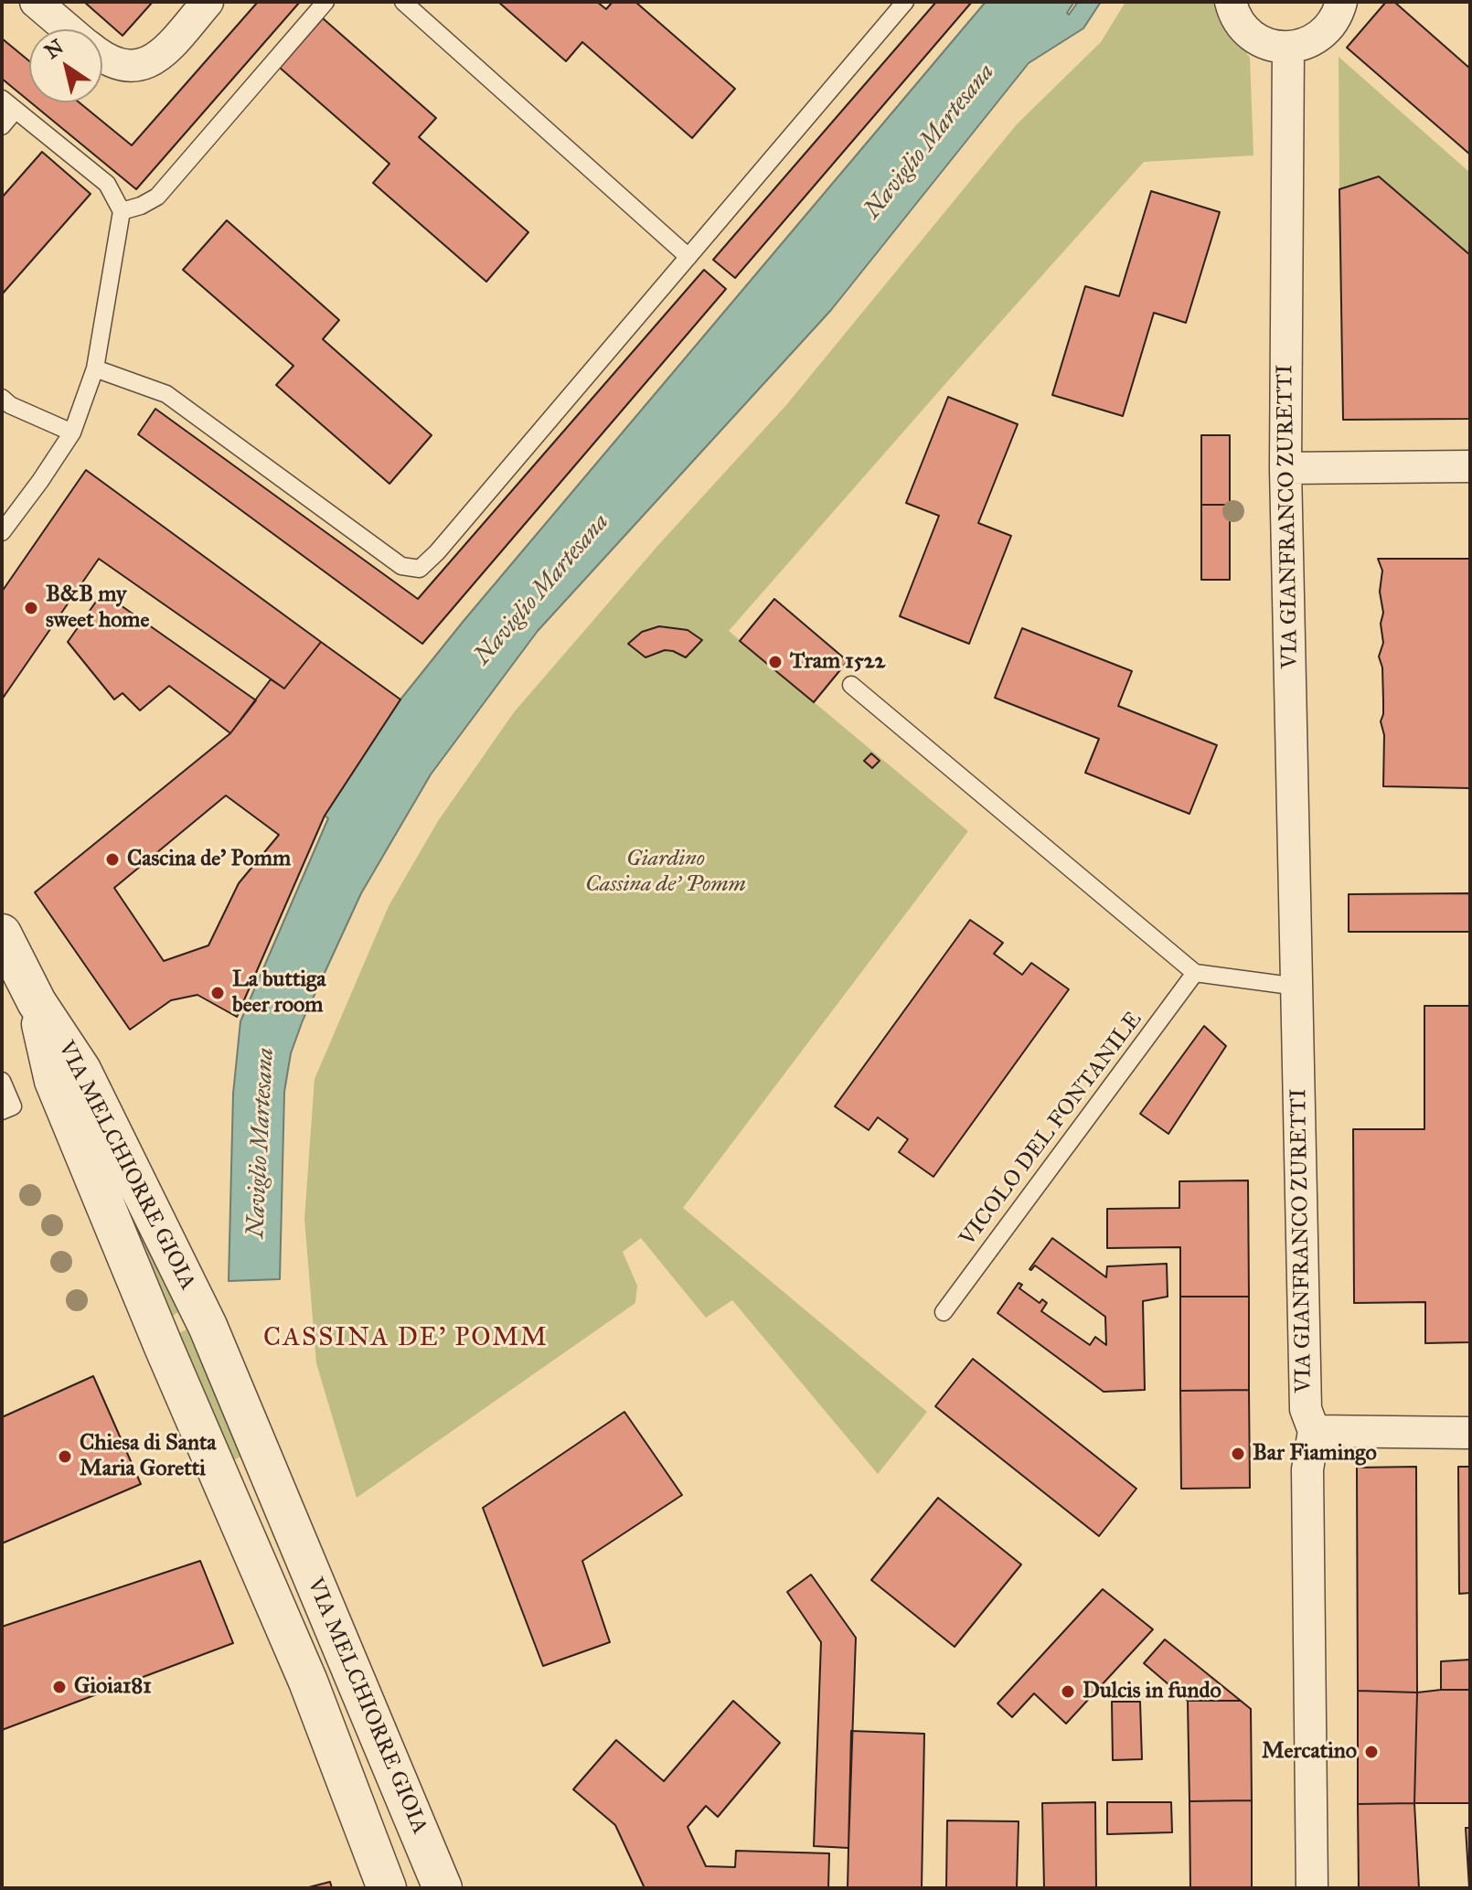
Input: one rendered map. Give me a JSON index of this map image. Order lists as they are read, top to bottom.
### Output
{
  "streets": {
    "street": ["VIA GIANFRANCO ZURETTI", "VIA MELCHIORRE GIOIA"],
    "lane": ["VICOLO DEL FONTANILE"]
  },
  "districts": ["CASSINA DE' POMM"],
  "water": ["Naviglio Martesana"],
  "parks": ["Giardino Cassina de' Pomm"],
  "places": [
    "B&B my sweet home",
    "Tram 1522",
    "Cascina de' Pomm",
    "La buttiga beer room",
    "Bar Fiamingo",
    "Chiesa di Santa Maria Goretti",
    "Gioia181",
    "Dulcis in fundo",
    "Mercatino"
  ],
  "north": "top left"
}
